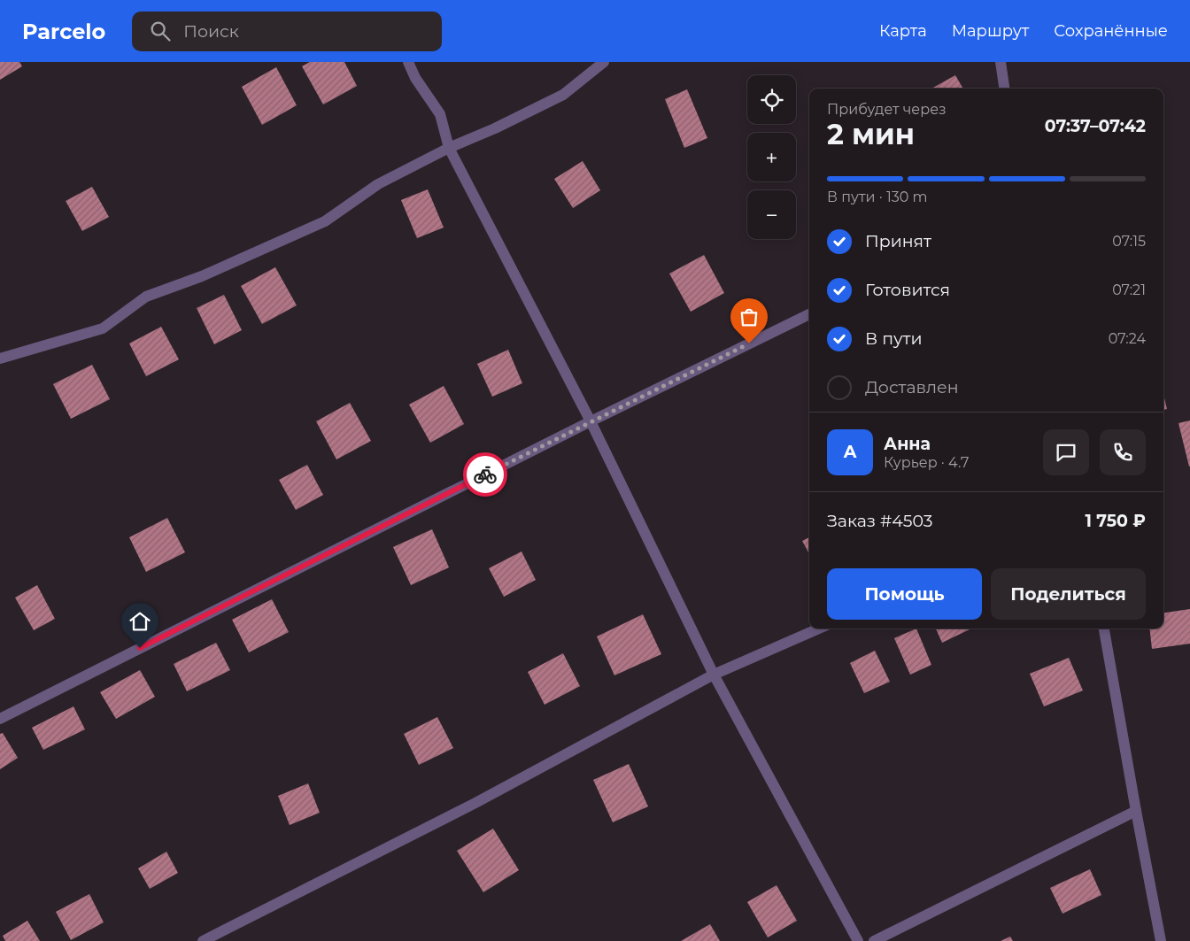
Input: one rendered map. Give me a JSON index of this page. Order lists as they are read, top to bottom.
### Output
{
  "page": {
    "header": "Parcelo",
    "search": "Поиск",
    "nav": ["Карта", "Маршрут", "Сохранённые"],
    "map_buttons": ["+", "−"],
    "heading": ["2 мин", "Прибудет через", "07:37–07:42"],
    "panel": [
      "Анна",
      "Курьер · 4.7",
      "Заказ #4503",
      "1 750 ₽"
    ],
    "bar": "В пути · 130 m",
    "list": [
      ["Принят", "07:15"],
      ["Готовится", "07:21"],
      ["В пути", "07:24"],
      "Доставлен"
    ],
    "round": "А",
    "buttons": ["Помощь", "Поделиться"]
  }
}
